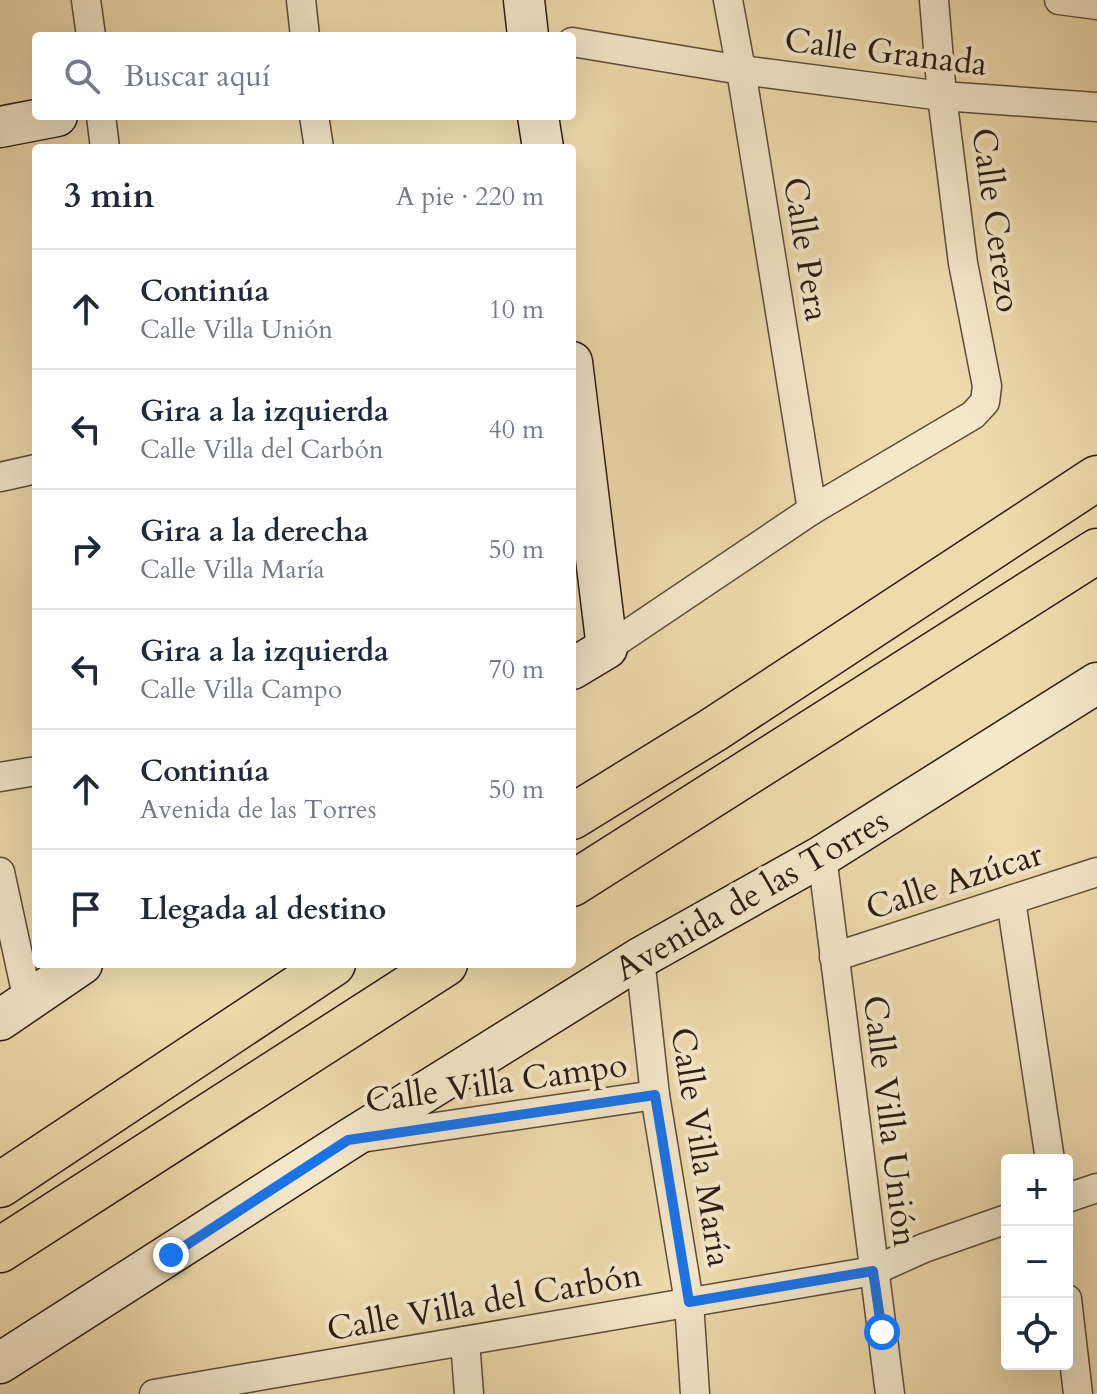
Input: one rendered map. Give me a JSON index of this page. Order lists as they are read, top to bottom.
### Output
{
  "streets": {
    "street": [
      "Calle Granada",
      "Calle Cerezo",
      "Calle Pera",
      "Calle Azúcar",
      "Avenida de las Torres",
      "Calle Villa Campo",
      "Calle Villa Unión",
      "Calle Villa María",
      "Calle Villa del Carbón"
    ]
  },
  "crossings": [
    ["Calle Granada", "Calle Cerezo"],
    ["Calle Granada", "Calle Pera"],
    ["Calle Cerezo", "Calle Pera"],
    ["Calle Azúcar", "Calle Villa Unión"],
    ["Avenida de las Torres", "Calle Villa Campo"],
    ["Avenida de las Torres", "Calle Villa Unión"],
    ["Avenida de las Torres", "Calle Villa María"],
    ["Calle Villa Campo", "Calle Villa María"],
    ["Calle Villa Unión", "Calle Villa del Carbón"],
    ["Calle Villa María", "Calle Villa del Carbón"]
  ],
  "page": {
    "search": "Buscar aquí",
    "heading": ["3 min", "A pie · 220 m"],
    "list": [
      ["Continúa", "Calle Villa Unión", "10 m"],
      ["Gira a la izquierda", "Calle Villa del Carbón", "40 m"],
      ["Gira a la derecha", "Calle Villa María", "50 m"],
      ["Gira a la izquierda", "Calle Villa Campo", "70 m"],
      ["Continúa", "Avenida de las Torres", "50 m"],
      "Llegada al destino"
    ],
    "map_buttons": ["+", "−"]
  }
}
